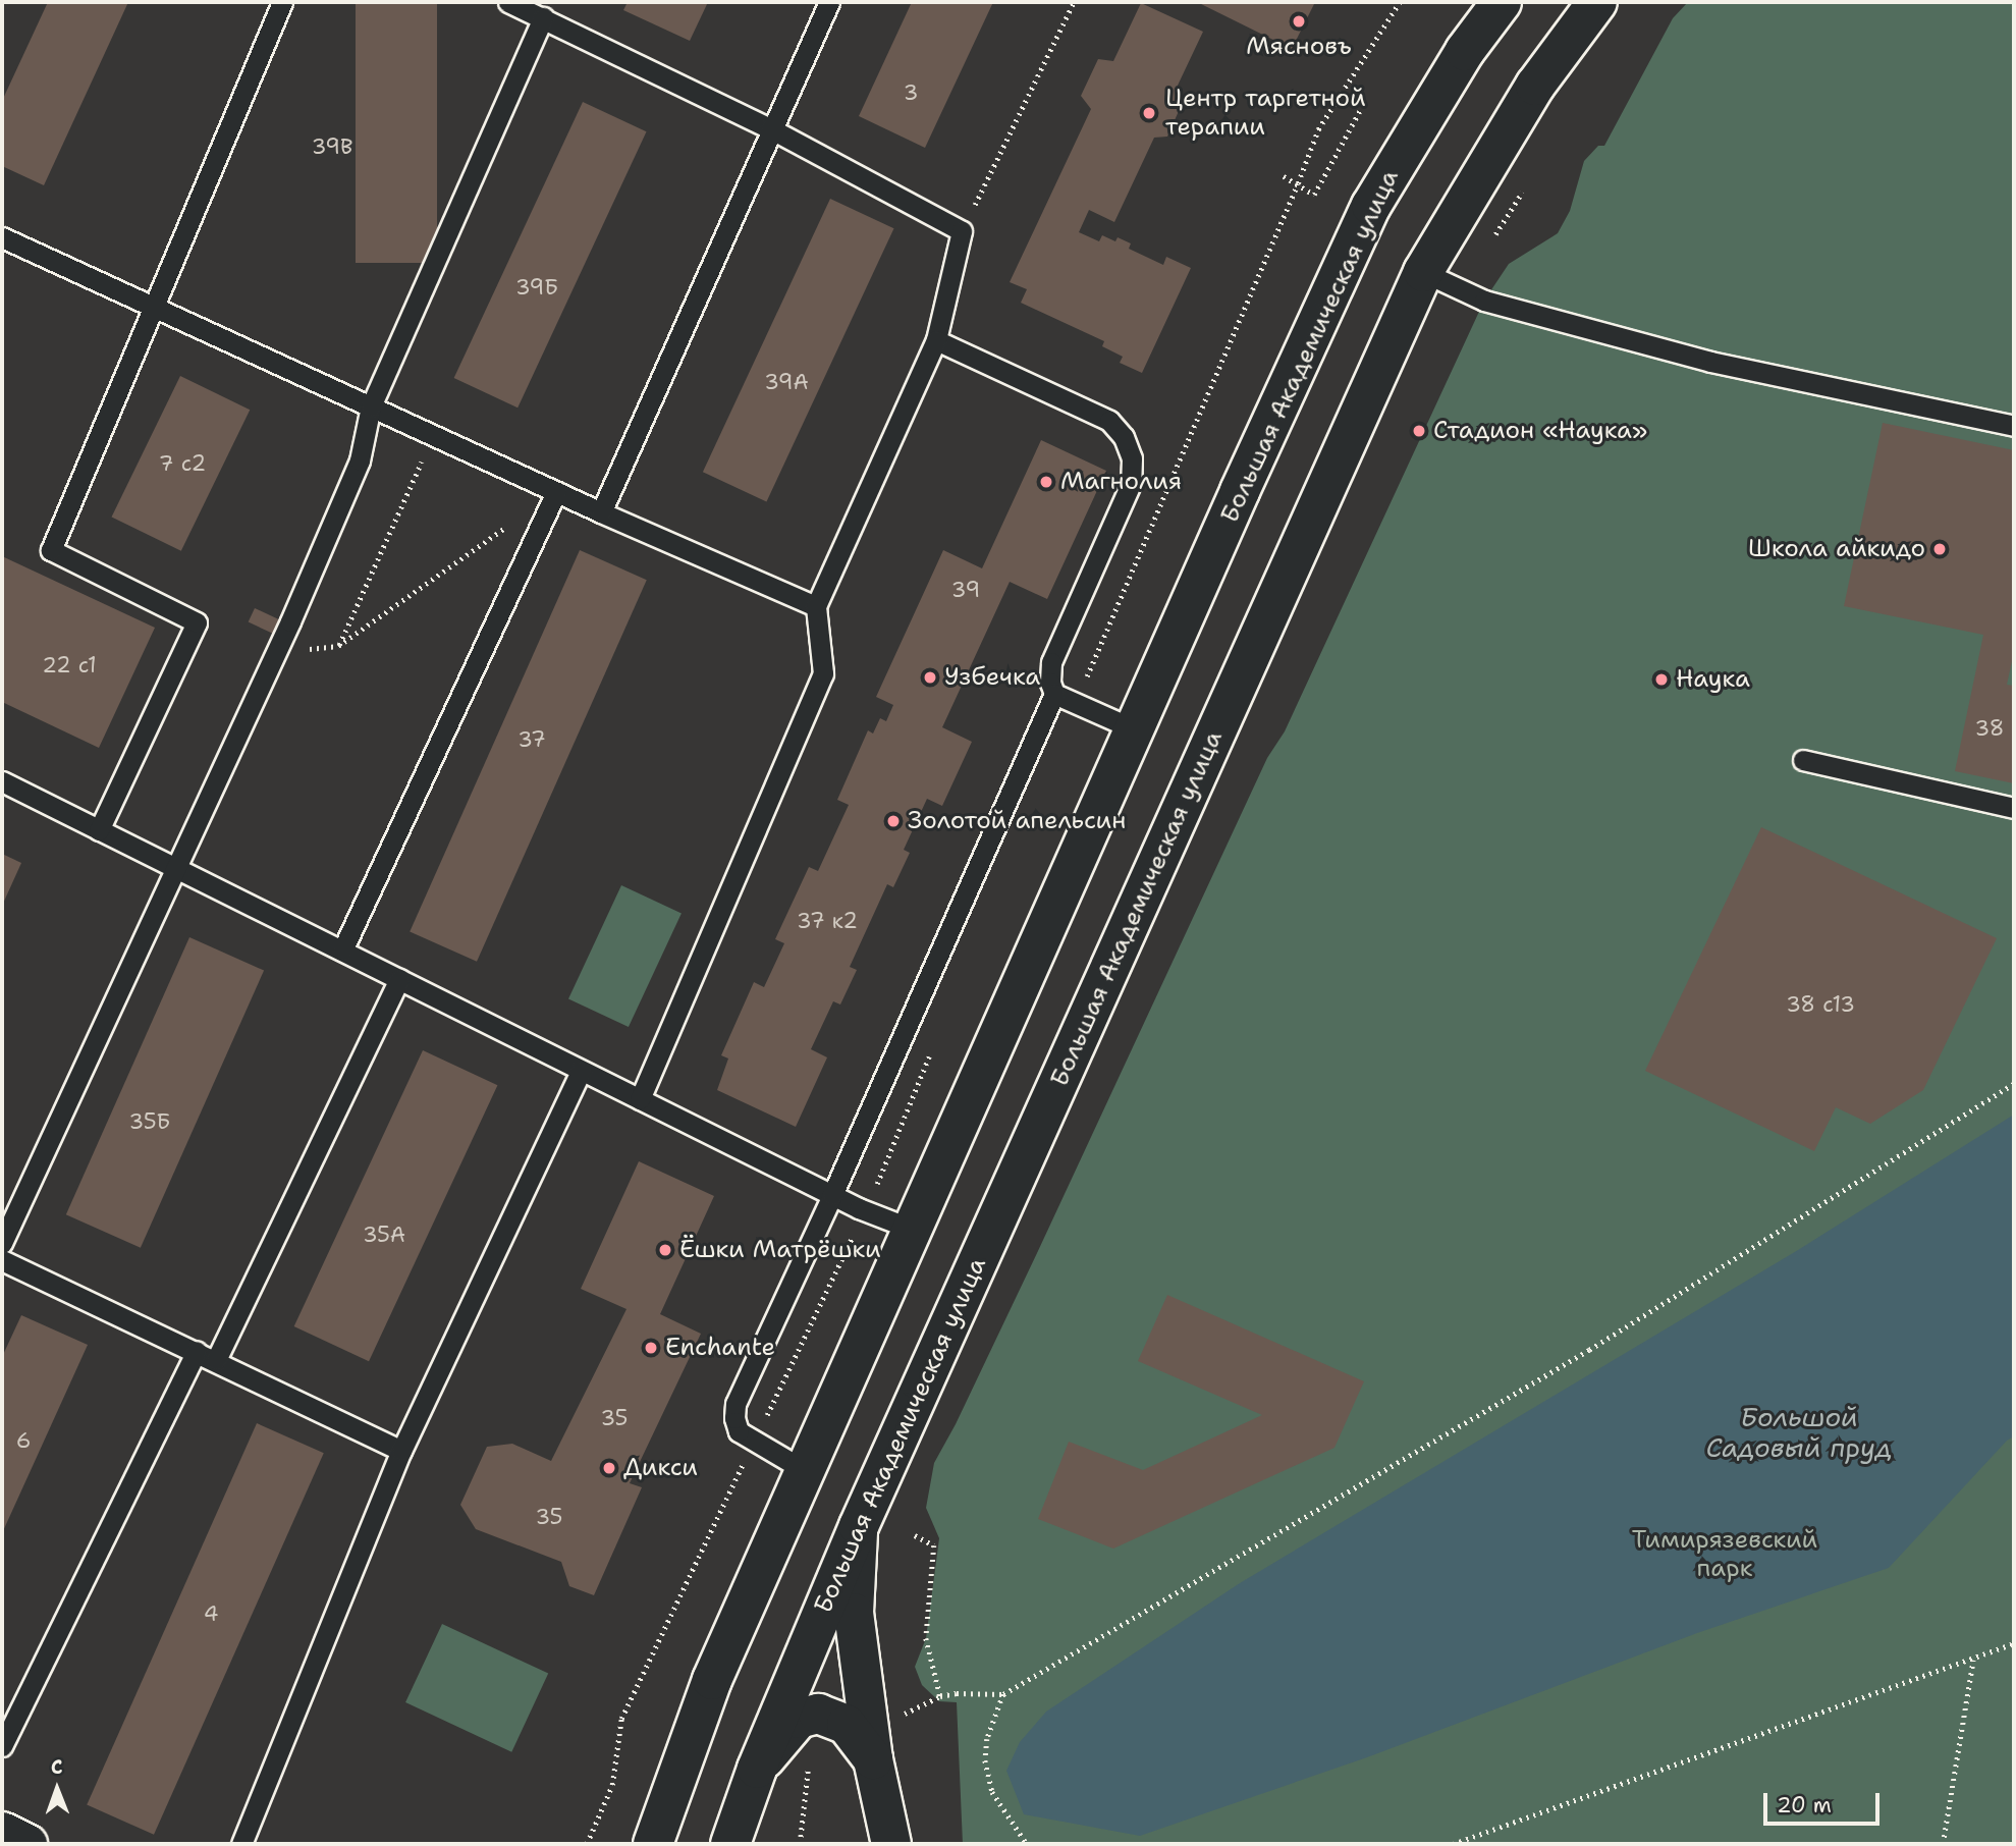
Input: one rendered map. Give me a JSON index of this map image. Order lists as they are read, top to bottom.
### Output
{
  "streets": {
    "main road": ["Большая Академическая улица"]
  },
  "water": ["Большой Садовый пруд"],
  "parks": ["Тимирязевский парк"],
  "places": [
    "Мясновъ",
    "Центр таргетной терапии",
    "Стадион «Наука»",
    "Магнолия",
    "Школа айкидо",
    "Узбечка",
    "Наука",
    "Золотой апельсин",
    "Ёшки Матрёшки",
    "Enchante",
    "Дикси"
  ],
  "house_numbers": [
    "3",
    "39В",
    "39Б",
    "39А",
    "7 с2",
    "39",
    "22 с1",
    "38",
    "37",
    "37 к2",
    "38 с13",
    "35Б",
    "35А",
    "35",
    "6",
    "35",
    "4"
  ],
  "scale_bar": "20 m",
  "north": "top"
}
